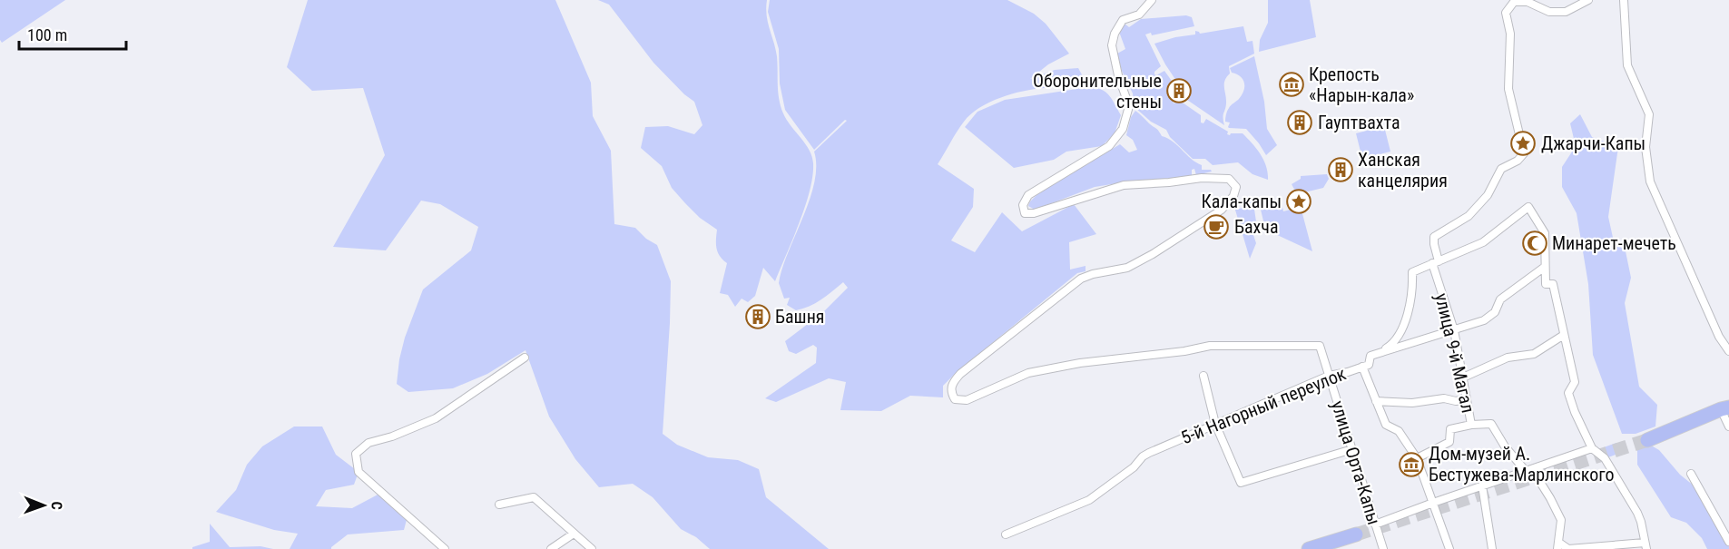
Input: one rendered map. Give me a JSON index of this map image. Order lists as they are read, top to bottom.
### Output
{
  "streets": {
    "street": ["улица 9-й Магал", "5-й Нагорный переулок", "улица Орта-Капы"]
  },
  "crossings": [
    ["улица 9-й Магал", "5-й Нагорный переулок"],
    ["5-й Нагорный переулок", "улица Орта-Капы"]
  ],
  "places": {
    "museum": ["Крепость «Нарын-кала»", "Дом-музей А. Бестужева-Марлинского"],
    "building": [
      "Оборонительные стены",
      "Гауптвахта",
      "Ханская канцелярия",
      "Башня"
    ],
    "place": ["Джарчи-Капы", "Кала-капы"],
    "cafe": ["Бахча"],
    "mosque": ["Минарет-мечеть"]
  },
  "scale_bar": "100 m",
  "north": "right"
}
